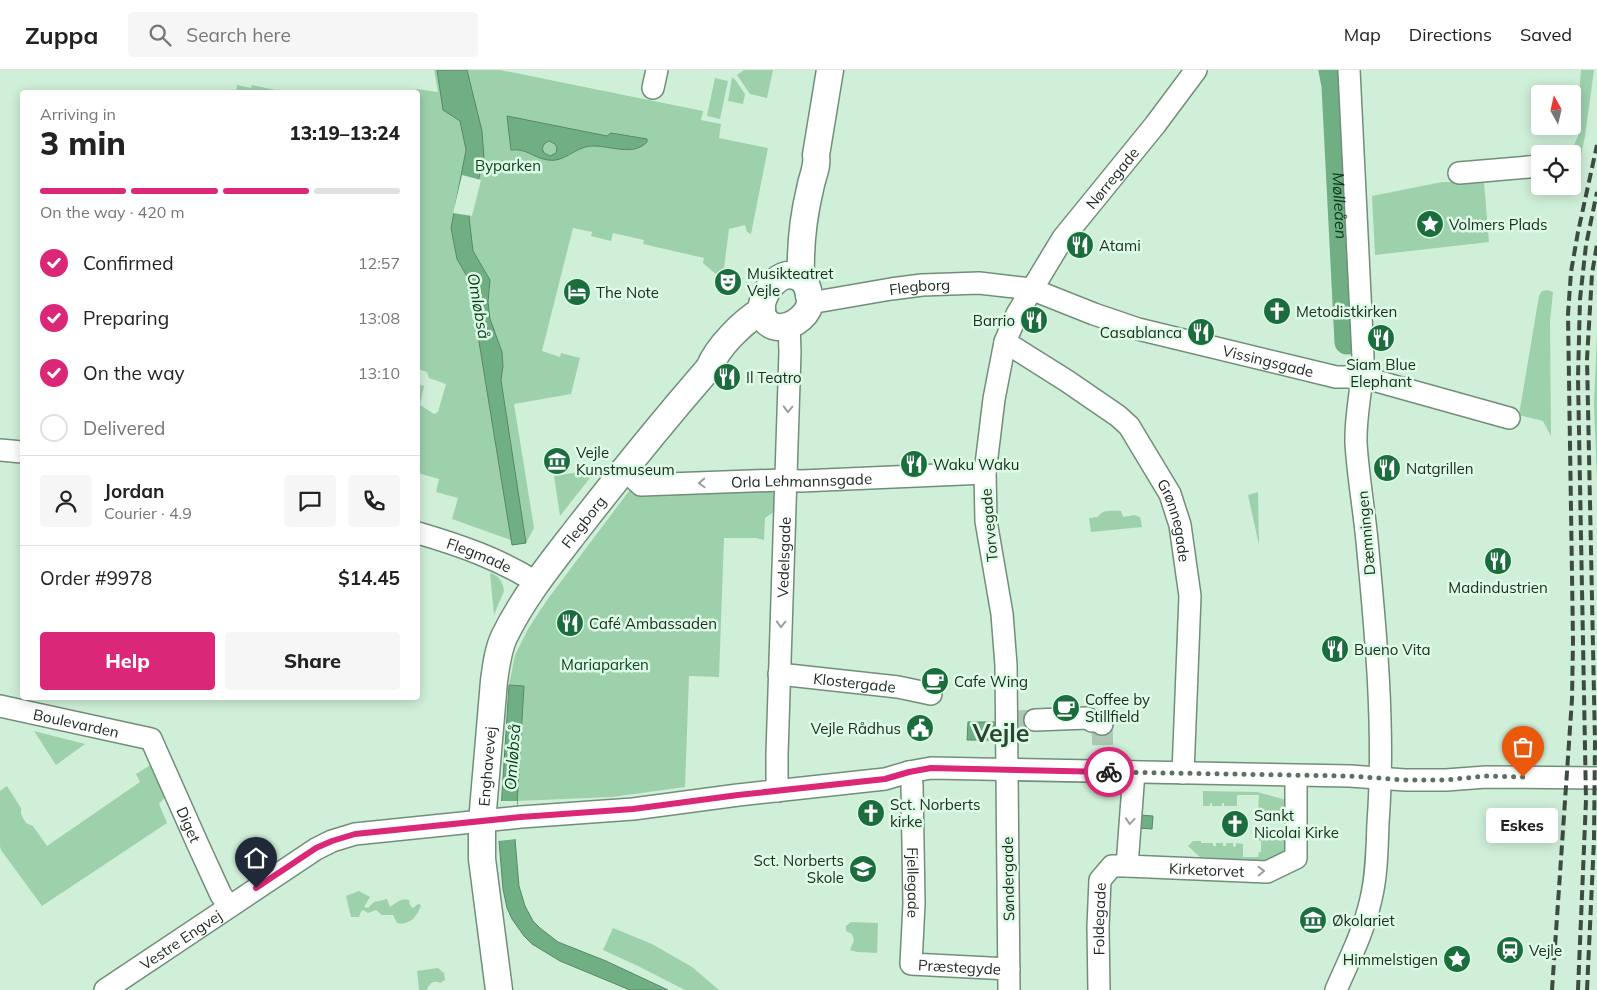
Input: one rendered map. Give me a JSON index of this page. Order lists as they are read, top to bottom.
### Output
{
  "streets": {
    "main road": ["Flegborg", "Enghavevej"],
    "street": [
      "Nørregade",
      "Vissingsgade",
      "Orla Lehmannsgade",
      "Grønnegade",
      "Torvegade",
      "Dæmningen",
      "Flegmade",
      "Vedelsgade",
      "Klostergade",
      "Boulevarden",
      "Diget",
      "Kirketorvet",
      "Søndergade",
      "Fjellegade",
      "Foldegade",
      "Vestre Engvej",
      "Præstegyde"
    ]
  },
  "crossings": [
    ["Nørregade", "Flegborg"],
    ["Nørregade", "Vissingsgade"],
    ["Nørregade", "Torvegade"],
    ["Flegborg", "Vissingsgade"],
    ["Flegborg", "Orla Lehmannsgade"],
    ["Flegborg", "Torvegade"],
    ["Flegborg", "Flegmade"],
    ["Flegborg", "Vedelsgade"],
    ["Flegborg", "Enghavevej"],
    ["Vissingsgade", "Torvegade"],
    ["Vissingsgade", "Dæmningen"],
    ["Orla Lehmannsgade", "Torvegade"],
    ["Orla Lehmannsgade", "Vedelsgade"],
    ["Grønnegade", "Torvegade"],
    ["Grønnegade", "Vestre Engvej"],
    ["Torvegade", "Søndergade"],
    ["Torvegade", "Vestre Engvej"],
    ["Dæmningen", "Vestre Engvej"],
    ["Flegmade", "Enghavevej"],
    ["Vedelsgade", "Klostergade"],
    ["Vedelsgade", "Vestre Engvej"],
    ["Boulevarden", "Diget"],
    ["Enghavevej", "Vestre Engvej"],
    ["Diget", "Vestre Engvej"],
    ["Kirketorvet", "Foldegade"],
    ["Kirketorvet", "Vestre Engvej"],
    ["Søndergade", "Vestre Engvej"],
    ["Søndergade", "Præstegyde"],
    ["Fjellegade", "Vestre Engvej"],
    ["Fjellegade", "Præstegyde"]
  ],
  "one_way": ["Orla Lehmannsgade", "Vedelsgade"],
  "districts": ["Vejle"],
  "water": ["Mølleåen", "Omløbså"],
  "parks": ["Byparken", "Mariaparken"],
  "places": {
    "place": ["Volmers Plads", "Himmelstigen"],
    "restaurant": [
      "Atami",
      "Barrio",
      "Casablanca",
      "Siam Blue Elephant",
      "Il Teatro",
      "Waku Waku",
      "Natgrillen",
      "Madindustrien",
      "Café Ambassaden",
      "Bueno Vita"
    ],
    "theatre": ["Musikteatret Vejle"],
    "hotel": ["The Note"],
    "church": ["Metodistkirken", "Sct. Norberts kirke", "Sankt Nicolai Kirke"],
    "museum": ["Vejle Kunstmuseum", "Økolariet"],
    "cafe": ["Cafe Wing", "Coffee by Stillfield"],
    "public building": ["Vejle Rådhus"],
    "other": ["Eskes"],
    "school or university": ["Sct. Norberts Skole"],
    "station": ["Vejle"]
  },
  "north": "top",
  "page": {
    "header": "Zuppa",
    "search": "Search here",
    "nav": ["Map", "Directions", "Saved"],
    "heading": ["3 min", "Arriving in", "13:19–13:24"],
    "panel": [
      "Jordan",
      "Courier · 4.9",
      "Order #9978",
      "$14.45"
    ],
    "bar": "On the way · 420 m",
    "list": [
      ["Confirmed", "12:57"],
      ["Preparing", "13:08"],
      ["On the way", "13:10"],
      "Delivered"
    ],
    "buttons": ["Help", "Share"],
    "bubble": "Eskes"
  }
}
